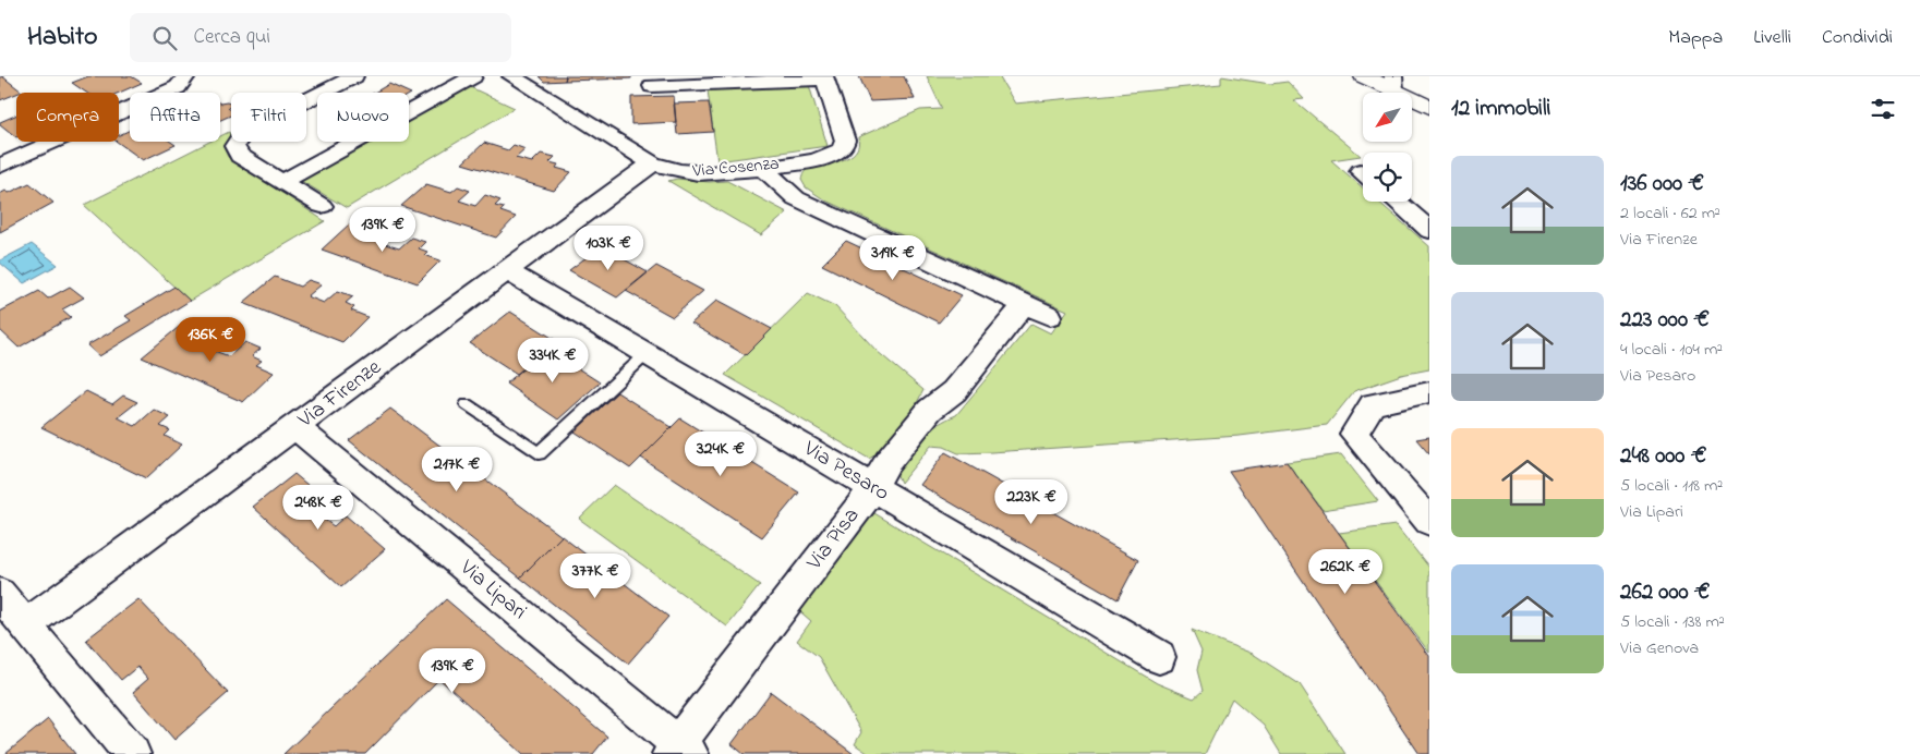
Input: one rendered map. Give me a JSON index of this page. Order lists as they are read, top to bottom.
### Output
{
  "streets": {
    "street": [
      "Via Cosenza",
      "Via Firenze",
      "Via Pesaro",
      "Via Pisa",
      "Via Lipari"
    ]
  },
  "crossings": [
    ["Via Cosenza", "Via Firenze"],
    ["Via Cosenza", "Via Pisa"],
    ["Via Firenze", "Via Pesaro"],
    ["Via Firenze", "Via Lipari"],
    ["Via Pesaro", "Via Pisa"],
    ["Via Pisa", "Via Lipari"]
  ],
  "north": "bottom left",
  "page": {
    "header": "Habito",
    "search": "Cerca qui",
    "nav": ["Mappa", "Livelli", "Condividi"],
    "heading": "12 immobili",
    "chip": [
      "Compra",
      "Affitta",
      "Filtri",
      "Nuovo"
    ],
    "list": [
      {
        "name": "136 000 €",
        "note": "2 locali · 62 m² · Via Firenze"
      },
      {
        "name": "223 000 €",
        "note": "4 locali · 104 m² · Via Pesaro"
      },
      {
        "name": "248 000 €",
        "note": "5 locali · 118 m² · Via Lipari"
      },
      {
        "name": "262 000 €",
        "note": "5 locali · 138 m² · Via Genova"
      }
    ],
    "price": [
      "139K €",
      "103K €",
      "319K €",
      "136K €",
      "334K €",
      "324K €",
      "217K €",
      "223K €",
      "248K €",
      "262K €",
      "377K €",
      "139K €"
    ]
  }
}
